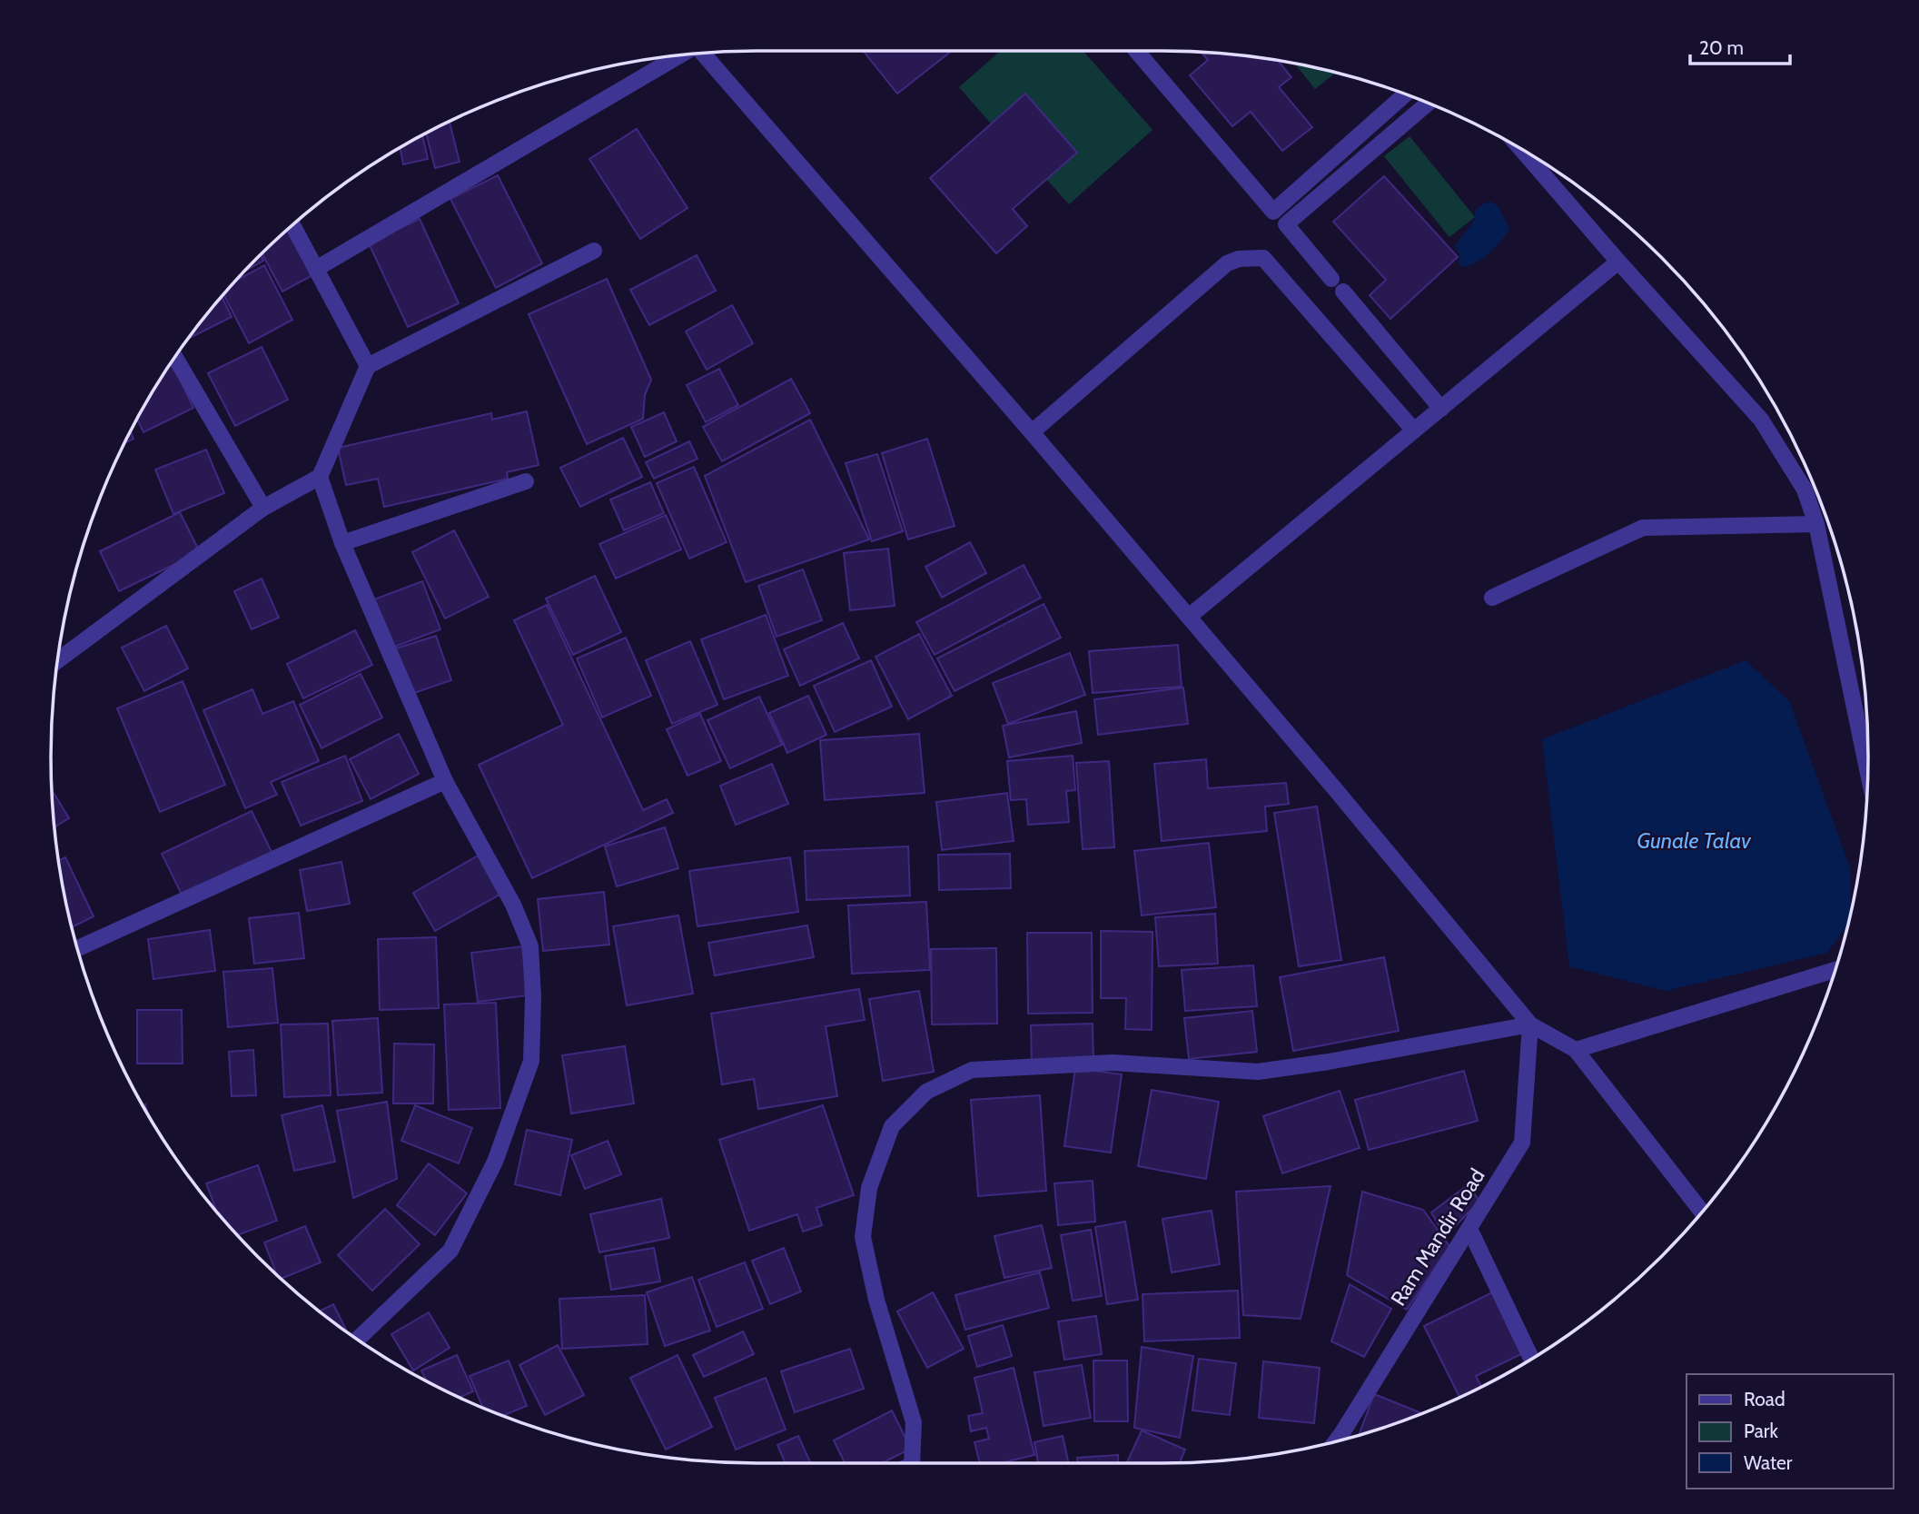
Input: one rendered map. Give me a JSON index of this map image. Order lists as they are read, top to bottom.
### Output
{
  "streets": {
    "street": ["Ram Mandir Road"]
  },
  "water": ["Gunale Talav"],
  "legend": ["Road", "Park", "Water"],
  "scale_bar": "20 m"
}
